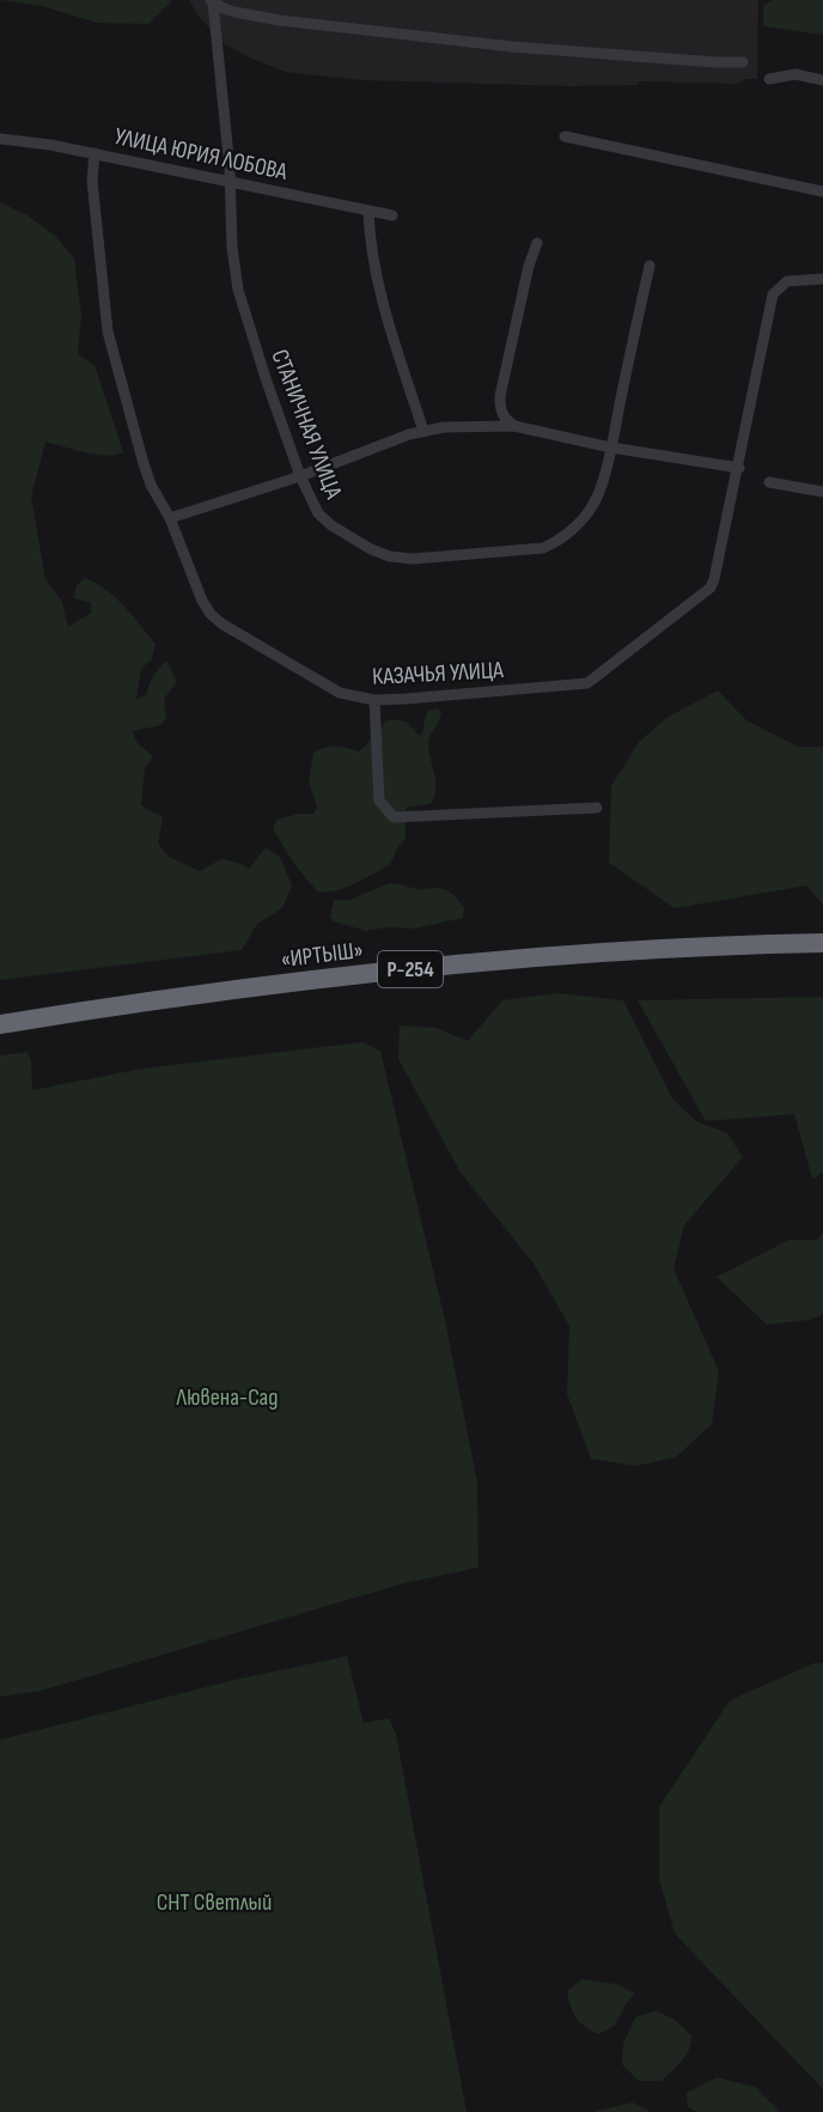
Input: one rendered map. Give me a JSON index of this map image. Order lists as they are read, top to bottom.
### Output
{
  "streets": {
    "highway": ["«ИРТЫШ»", "Р-254"],
    "street": ["УЛИЦА ЮРИЯ ЛОБОВА", "СТАНИЧНАЯ УЛИЦА", "КАЗАЧЬЯ УЛИЦА"]
  },
  "crossings": [
    ["УЛИЦА ЮРИЯ ЛОБОВА", "СТАНИЧНАЯ УЛИЦА"],
    ["УЛИЦА ЮРИЯ ЛОБОВА", "КАЗАЧЬЯ УЛИЦА"]
  ],
  "parks": ["Лювена-Сад", "СНТ Светлый"]
}
